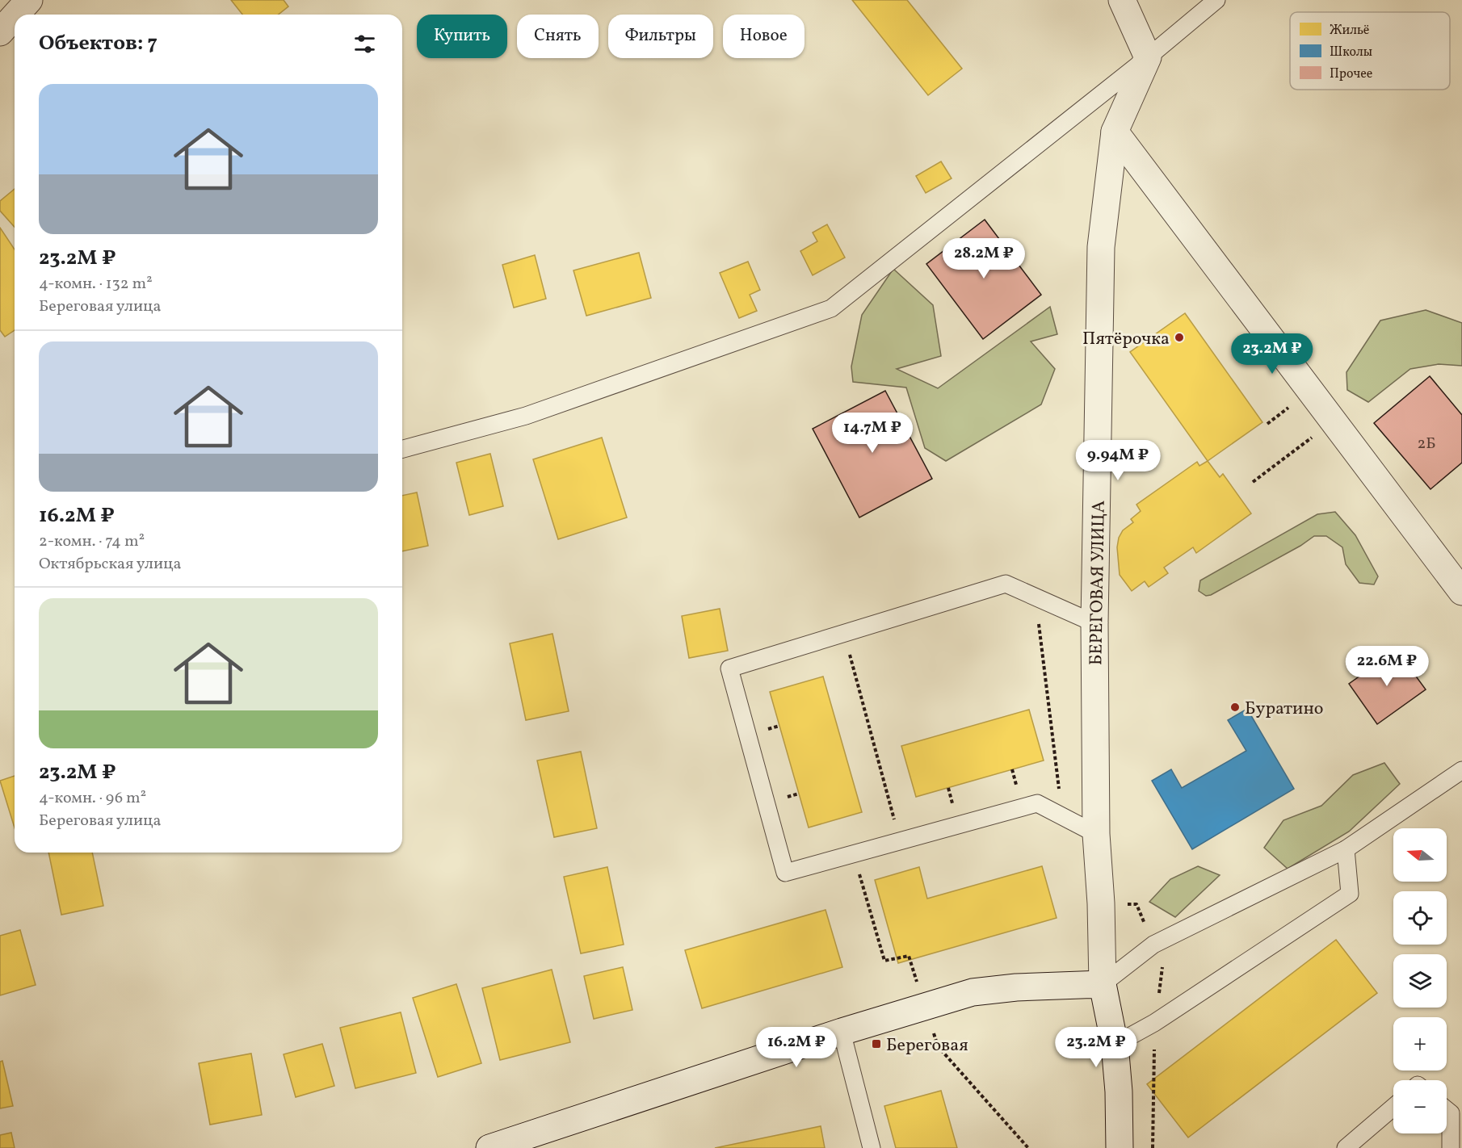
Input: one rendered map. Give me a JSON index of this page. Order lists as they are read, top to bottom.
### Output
{
  "streets": {
    "street": ["БЕРЕГОВАЯ УЛИЦА"]
  },
  "places": {
    "other": ["Пятёрочка", "Буратино"],
    "transit": ["Береговая"]
  },
  "house_numbers": ["2Б"],
  "legend": ["Жильё", "Школы", "Прочее"],
  "north": "left",
  "page": {
    "chip": [
      "Купить",
      "Снять",
      "Фильтры",
      "Новое"
    ],
    "heading": "Объектов: 7",
    "list": [
      {
        "name": "23.2M ₽",
        "note": "4-комн. · 132 m² · Береговая улица"
      },
      {
        "name": "16.2M ₽",
        "note": "2-комн. · 74 m² · Октябрьская улица"
      },
      {
        "name": "23.2M ₽",
        "note": "4-комн. · 96 m² · Береговая улица"
      }
    ],
    "price": [
      "28.2M ₽",
      "23.2M ₽",
      "14.7M ₽",
      "9.94M ₽",
      "22.6M ₽",
      "16.2M ₽",
      "23.2M ₽"
    ],
    "map_buttons": ["+", "−"]
  }
}
